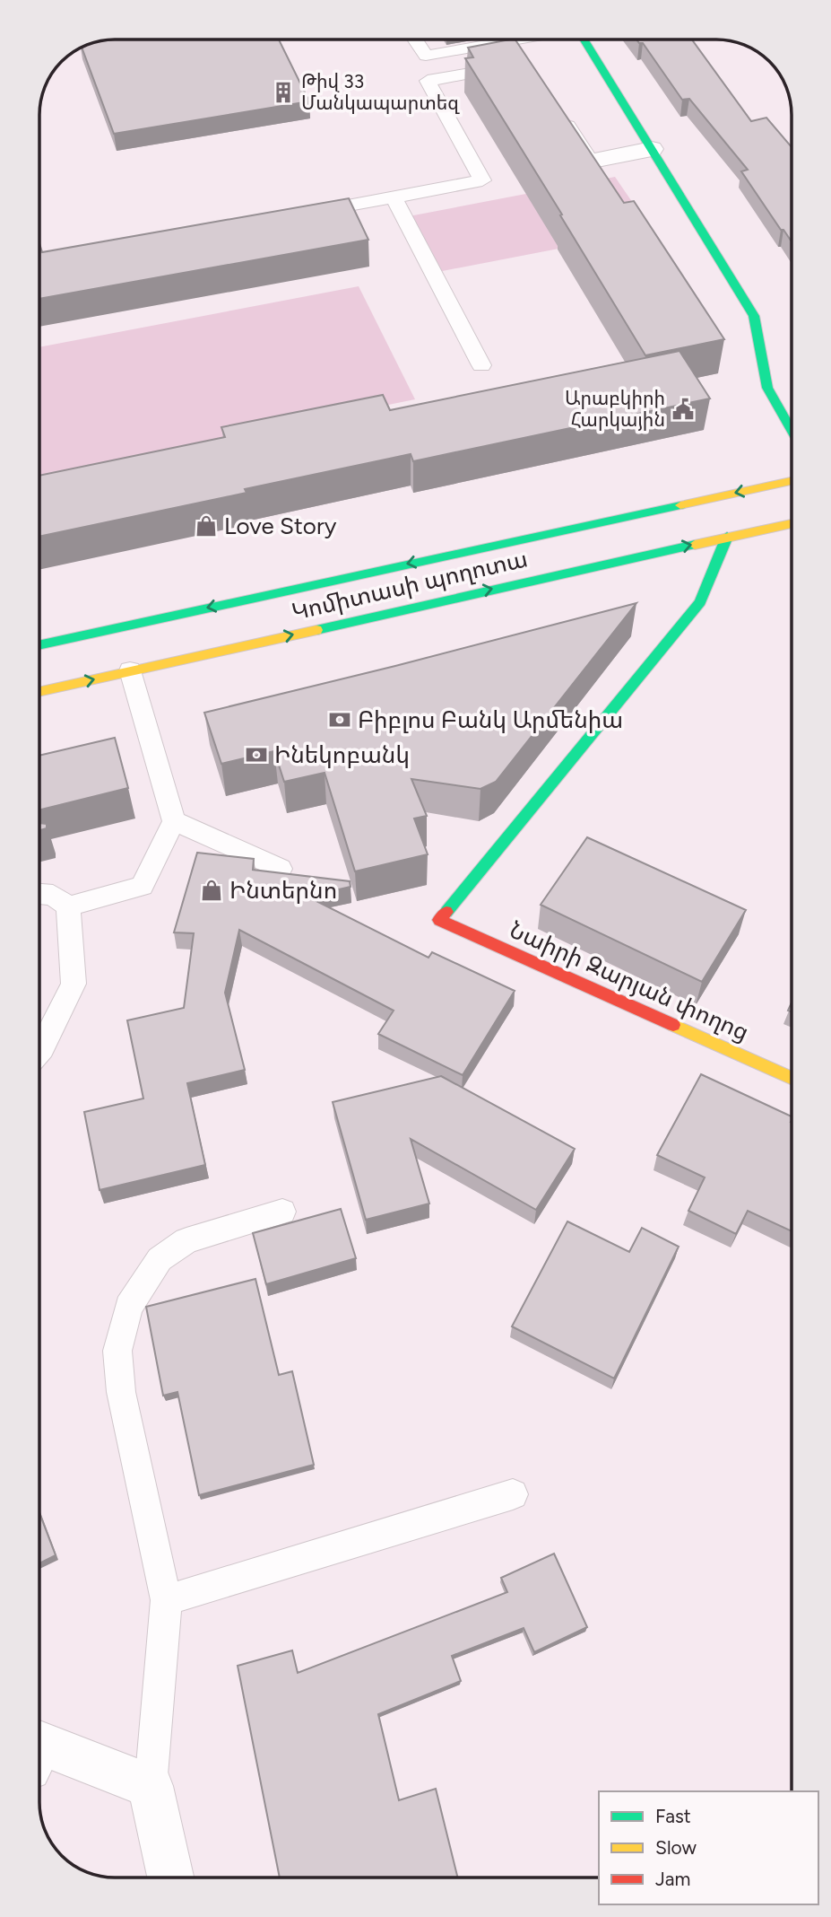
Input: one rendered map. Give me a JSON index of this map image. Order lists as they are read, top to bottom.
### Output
{
  "streets": {
    "street": ["Կոմիտասի պողոտա", "Նաիրի Զարյան փողոց"]
  },
  "crossings": [
    ["Կոմիտասի պողոտա", "Նաիրի Զարյան փողոց"]
  ],
  "places": {
    "building": ["Թիվ 33 Մանկապարտեզ"],
    "public building": ["Արաբկիրի Հարկային"],
    "shop": ["Love Story", "Ինտերնո"],
    "bank": ["Բիբլոս Բանկ Արմենիա", "Ինեկոբանկ"]
  },
  "legend": ["Fast", "Slow", "Jam"]
}
